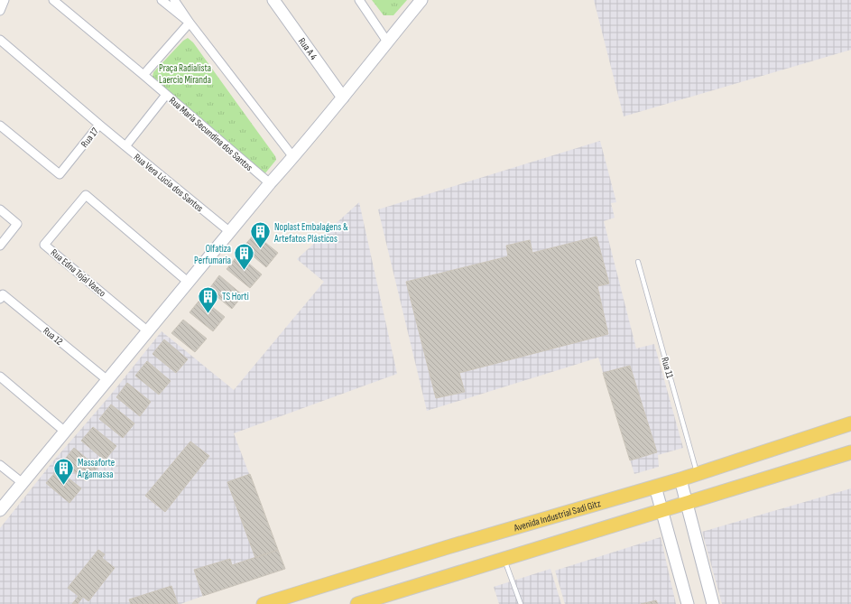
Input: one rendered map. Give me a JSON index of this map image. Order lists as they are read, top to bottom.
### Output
{
  "streets": {
    "main road": ["Avenida Industrial Sadi Gitz"],
    "street": [
      "Rua A 4",
      "Rua Maria Secundina dos Santos",
      "Rua 17",
      "Rua Vera Lúcia dos Santos",
      "Rua Edna Tojal Vasco",
      "Rua 12"
    ],
    "lane": ["Rua 11"]
  },
  "crossings": [
    ["Rua Maria Secundina dos Santos", "Rua Vera Lúcia dos Santos"],
    ["Rua 11", "Avenida Industrial Sadi Gitz"]
  ],
  "parks": ["Praça Radialista Laercio Miranda"],
  "places": {
    "building": [
      "Noplast Embalagens & Artefatos Plásticos",
      "Olfatiza Perfumaria",
      "TS Horti",
      "Massaforte Argamassa"
    ]
  }
}
